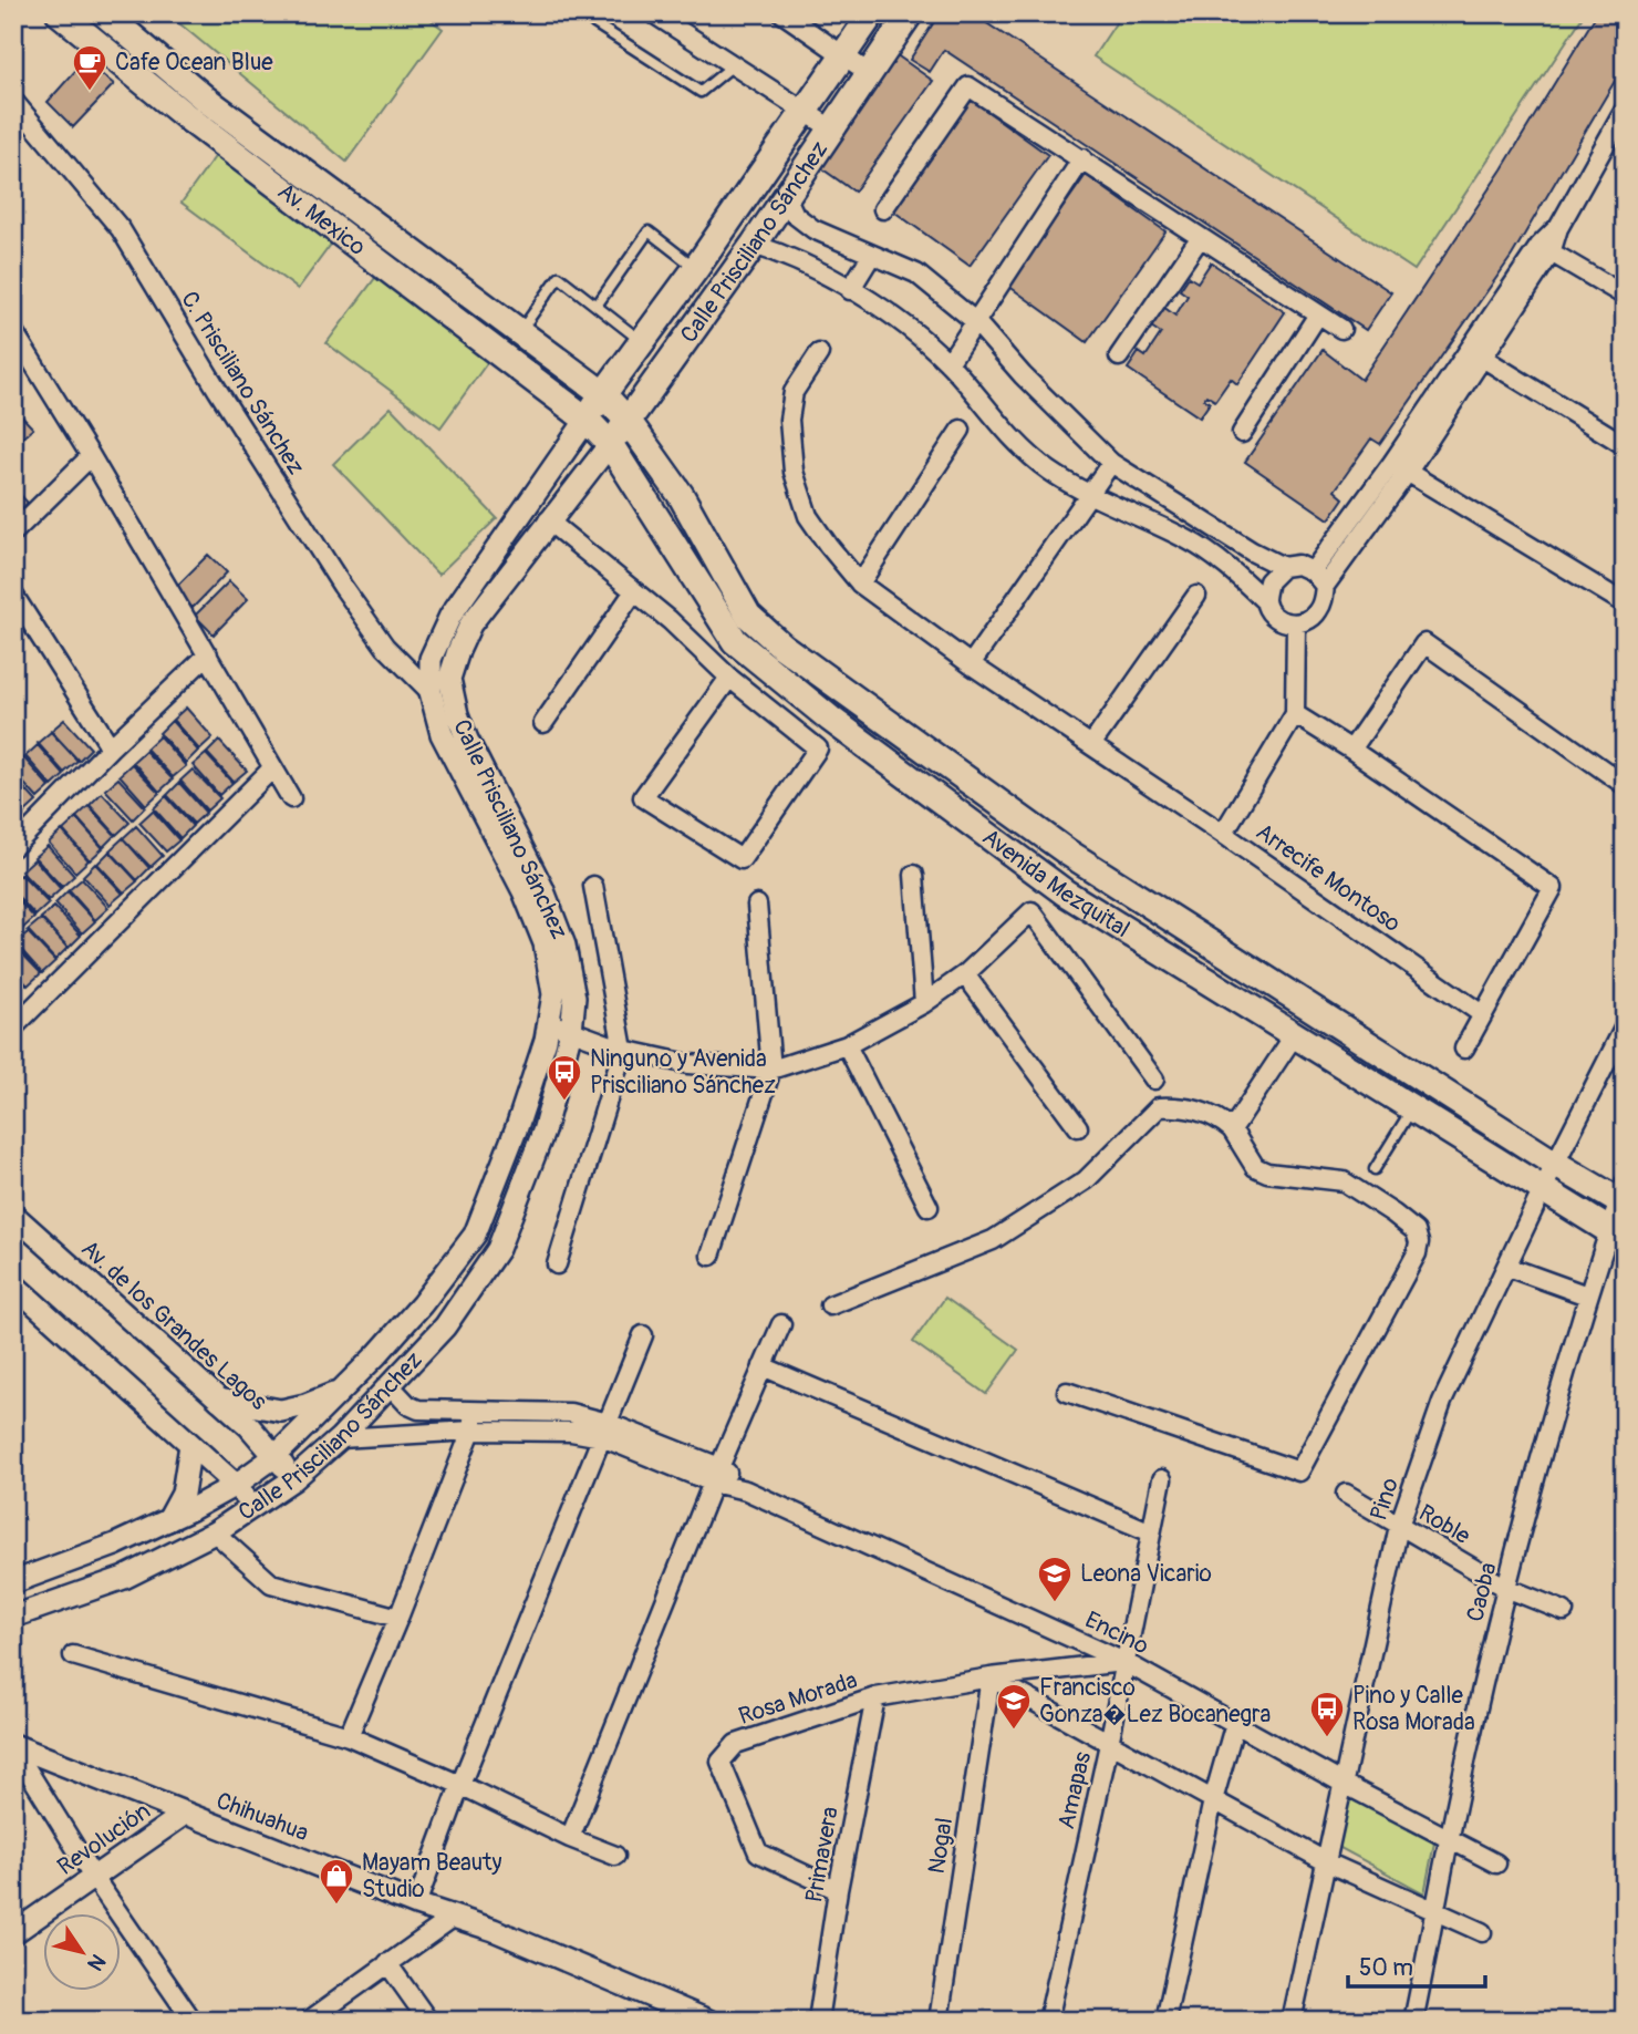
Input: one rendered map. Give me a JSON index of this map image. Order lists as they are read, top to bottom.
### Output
{
  "streets": {
    "main road": ["Av. Mexico", "Calle Prisciliano Sánchez", "Avenida Mezquital"],
    "street": [
      "C. Prisciliano Sánchez",
      "Arrecife Montoso",
      "Av. de los Grandes Lagos",
      "Pino",
      "Roble",
      "Caoba",
      "Encino",
      "Rosa Morada",
      "Amapas",
      "Chihuahua",
      "Revolución",
      "Nogal",
      "Primavera"
    ]
  },
  "crossings": [
    ["Av. Mexico", "Calle Prisciliano Sánchez"],
    ["Av. Mexico", "Avenida Mezquital"],
    ["Calle Prisciliano Sánchez", "C. Prisciliano Sánchez"],
    ["Calle Prisciliano Sánchez", "Avenida Mezquital"],
    ["Calle Prisciliano Sánchez", "Av. de los Grandes Lagos"],
    ["Avenida Mezquital", "Pino"],
    ["Avenida Mezquital", "Caoba"],
    ["Pino", "Roble"],
    ["Pino", "Encino"],
    ["Roble", "Caoba"],
    ["Caoba", "Encino"],
    ["Encino", "Rosa Morada"],
    ["Encino", "Amapas"],
    ["Rosa Morada", "Amapas"],
    ["Rosa Morada", "Nogal"],
    ["Rosa Morada", "Primavera"],
    ["Chihuahua", "Revolución"]
  ],
  "places": {
    "cafe": ["Cafe Ocean Blue"],
    "bus stop": ["Ninguno y Avenida Prisciliano Sánchez", "Pino y Calle Rosa Morada"],
    "school or university": ["Leona Vicario", "Francisco Gonza�Lez Bocanegra"],
    "shop": ["Mayam Beauty Studio"]
  },
  "scale_bar": "50 m",
  "north": "bottom right"
}
